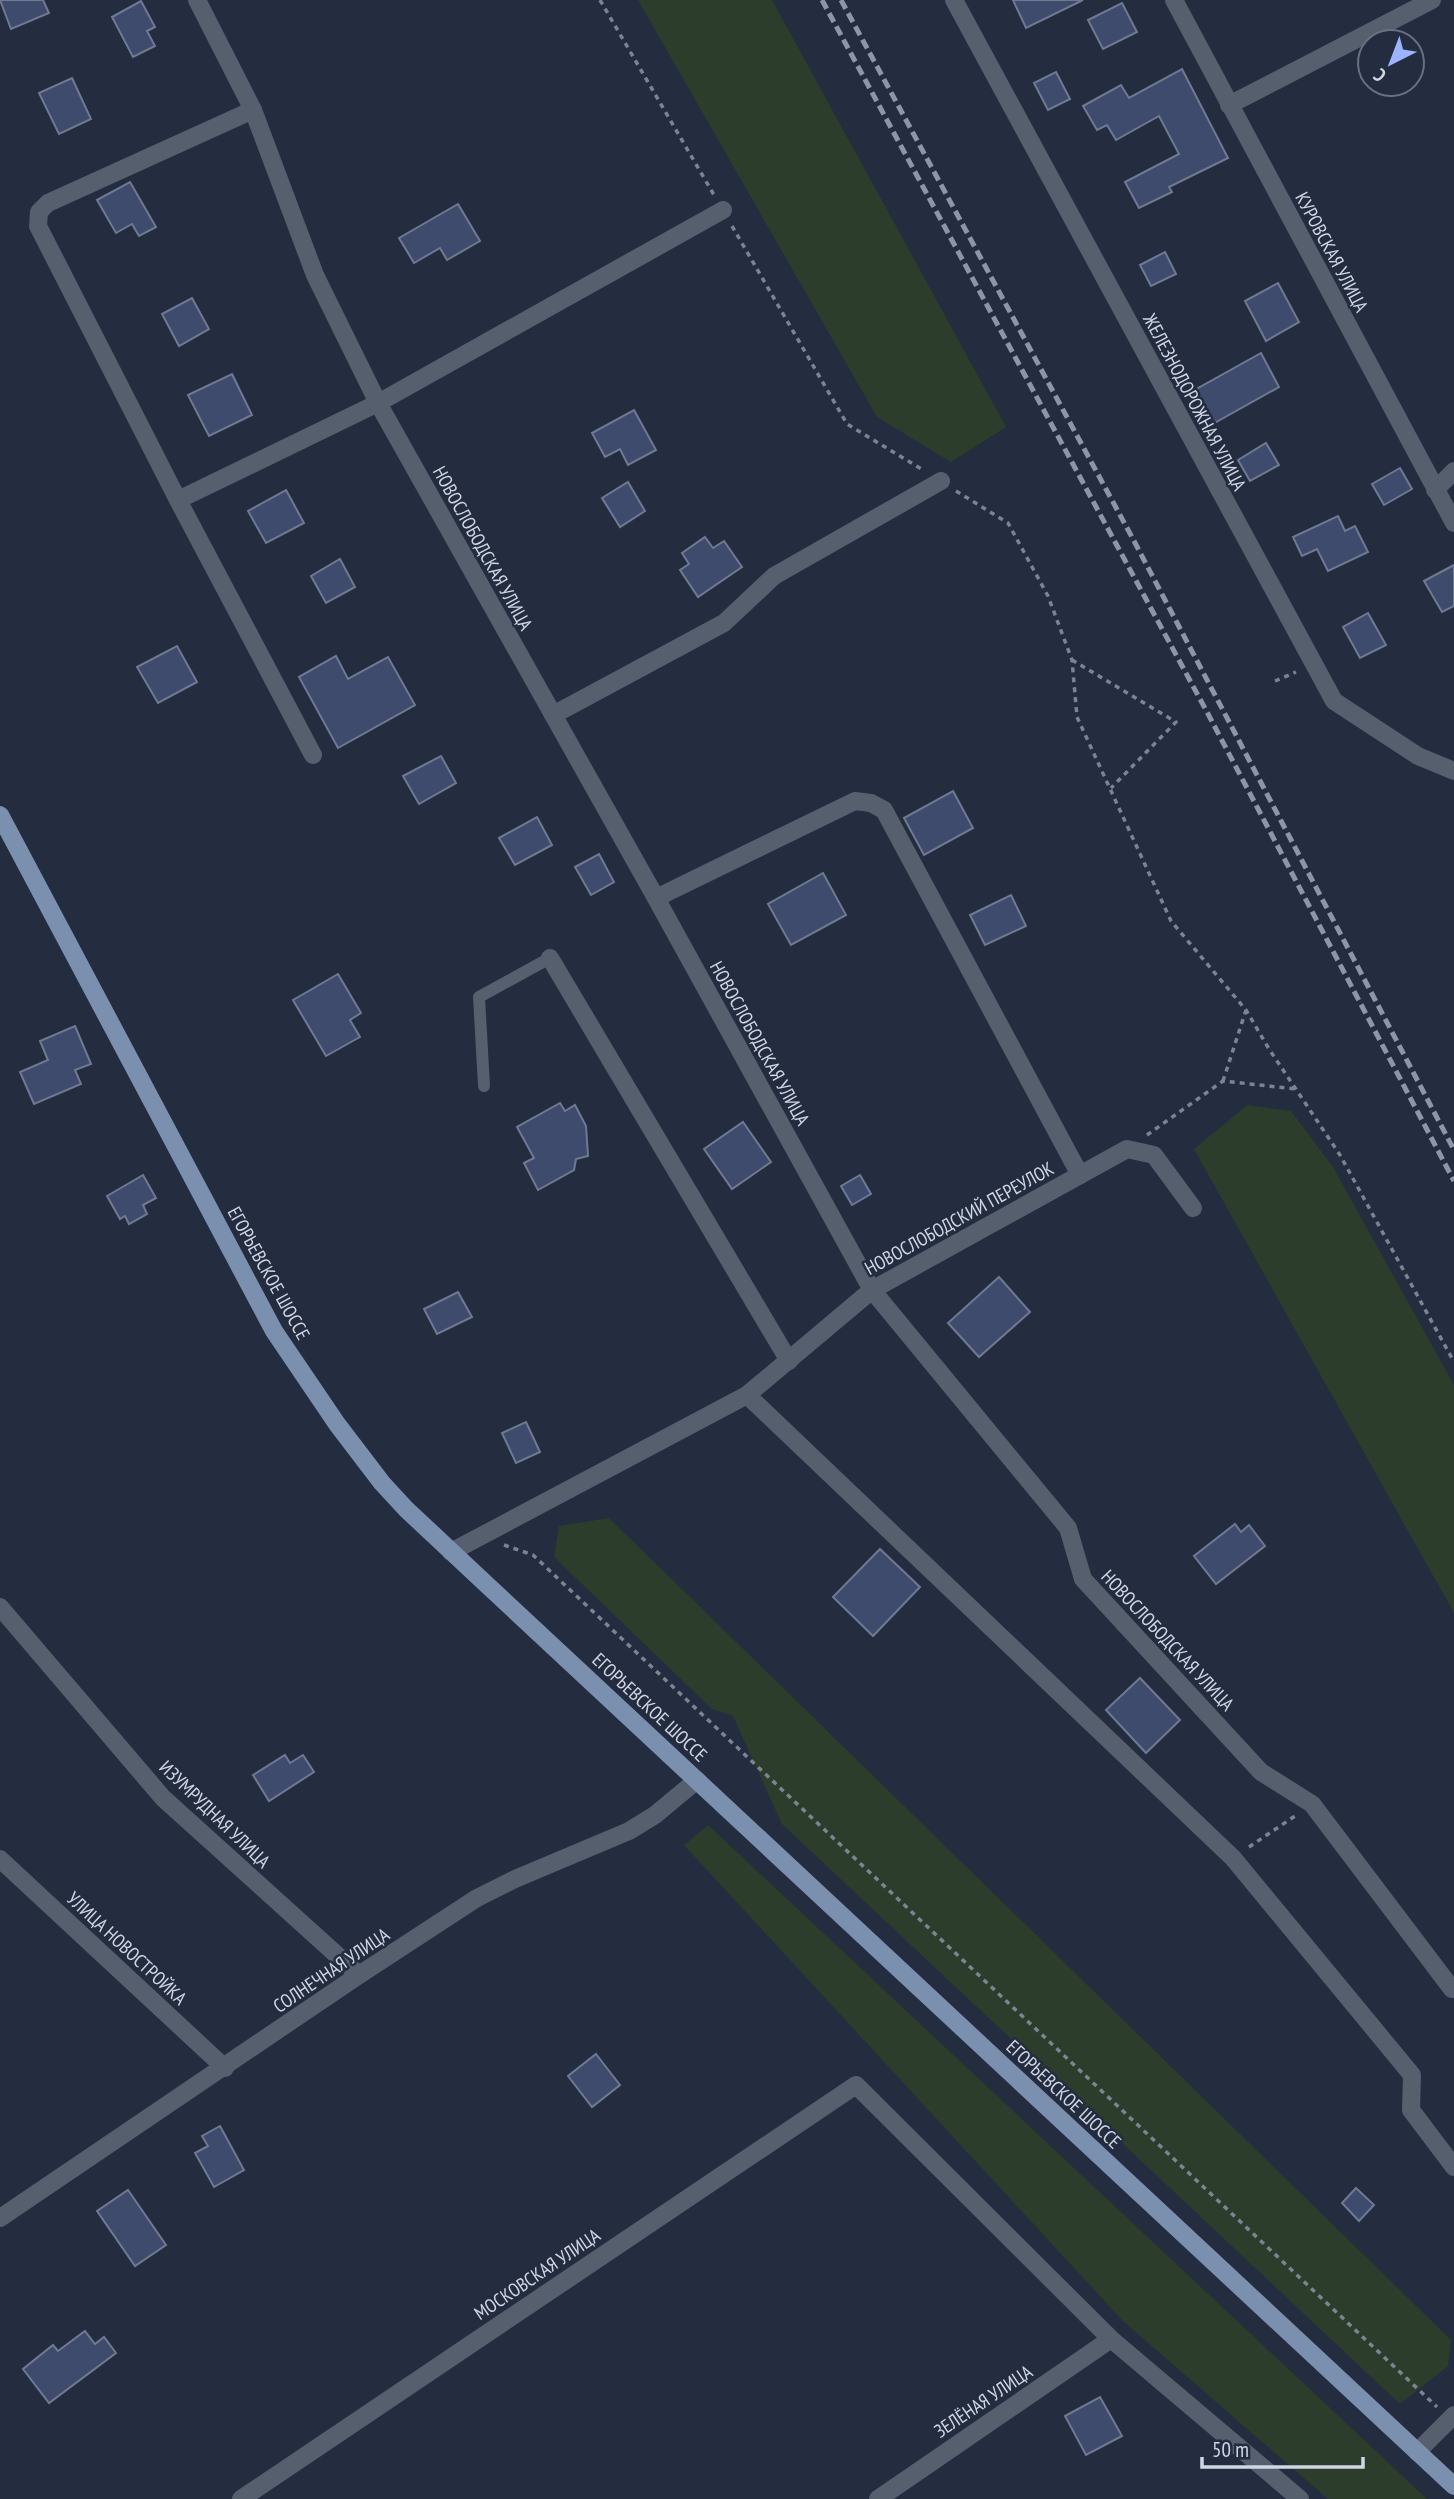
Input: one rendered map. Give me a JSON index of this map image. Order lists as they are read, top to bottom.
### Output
{
  "streets": {
    "main road": ["ЕГОРЬЕВСКОЕ ШОССЕ"],
    "street": [
      "КУРОВСКАЯ УЛИЦА",
      "ЖЕЛЕЗНОДОРОЖНАЯ УЛИЦА",
      "НОВОСЛОБОДСКАЯ УЛИЦА",
      "НОВОСЛОБОДСКИЙ ПЕРЕУЛОК",
      "ИЗУМРУДНАЯ УЛИЦА",
      "УЛИЦА НОВОСТРОЙКА",
      "СОЛНЕЧНАЯ УЛИЦА",
      "МОСКОВСКАЯ УЛИЦА",
      "ЗЕЛЁНАЯ УЛИЦА"
    ]
  },
  "crossings": [
    ["НОВОСЛОБОДСКАЯ УЛИЦА", "НОВОСЛОБОДСКИЙ ПЕРЕУЛОК"],
    ["НОВОСЛОБОДСКИЙ ПЕРЕУЛОК", "ЕГОРЬЕВСКОЕ ШОССЕ"],
    ["ЕГОРЬЕВСКОЕ ШОССЕ", "СОЛНЕЧНАЯ УЛИЦА"],
    ["ИЗУМРУДНАЯ УЛИЦА", "СОЛНЕЧНАЯ УЛИЦА"],
    ["УЛИЦА НОВОСТРОЙКА", "СОЛНЕЧНАЯ УЛИЦА"],
    ["МОСКОВСКАЯ УЛИЦА", "ЗЕЛЁНАЯ УЛИЦА"]
  ],
  "scale_bar": "50 m",
  "north": "bottom left"
}
